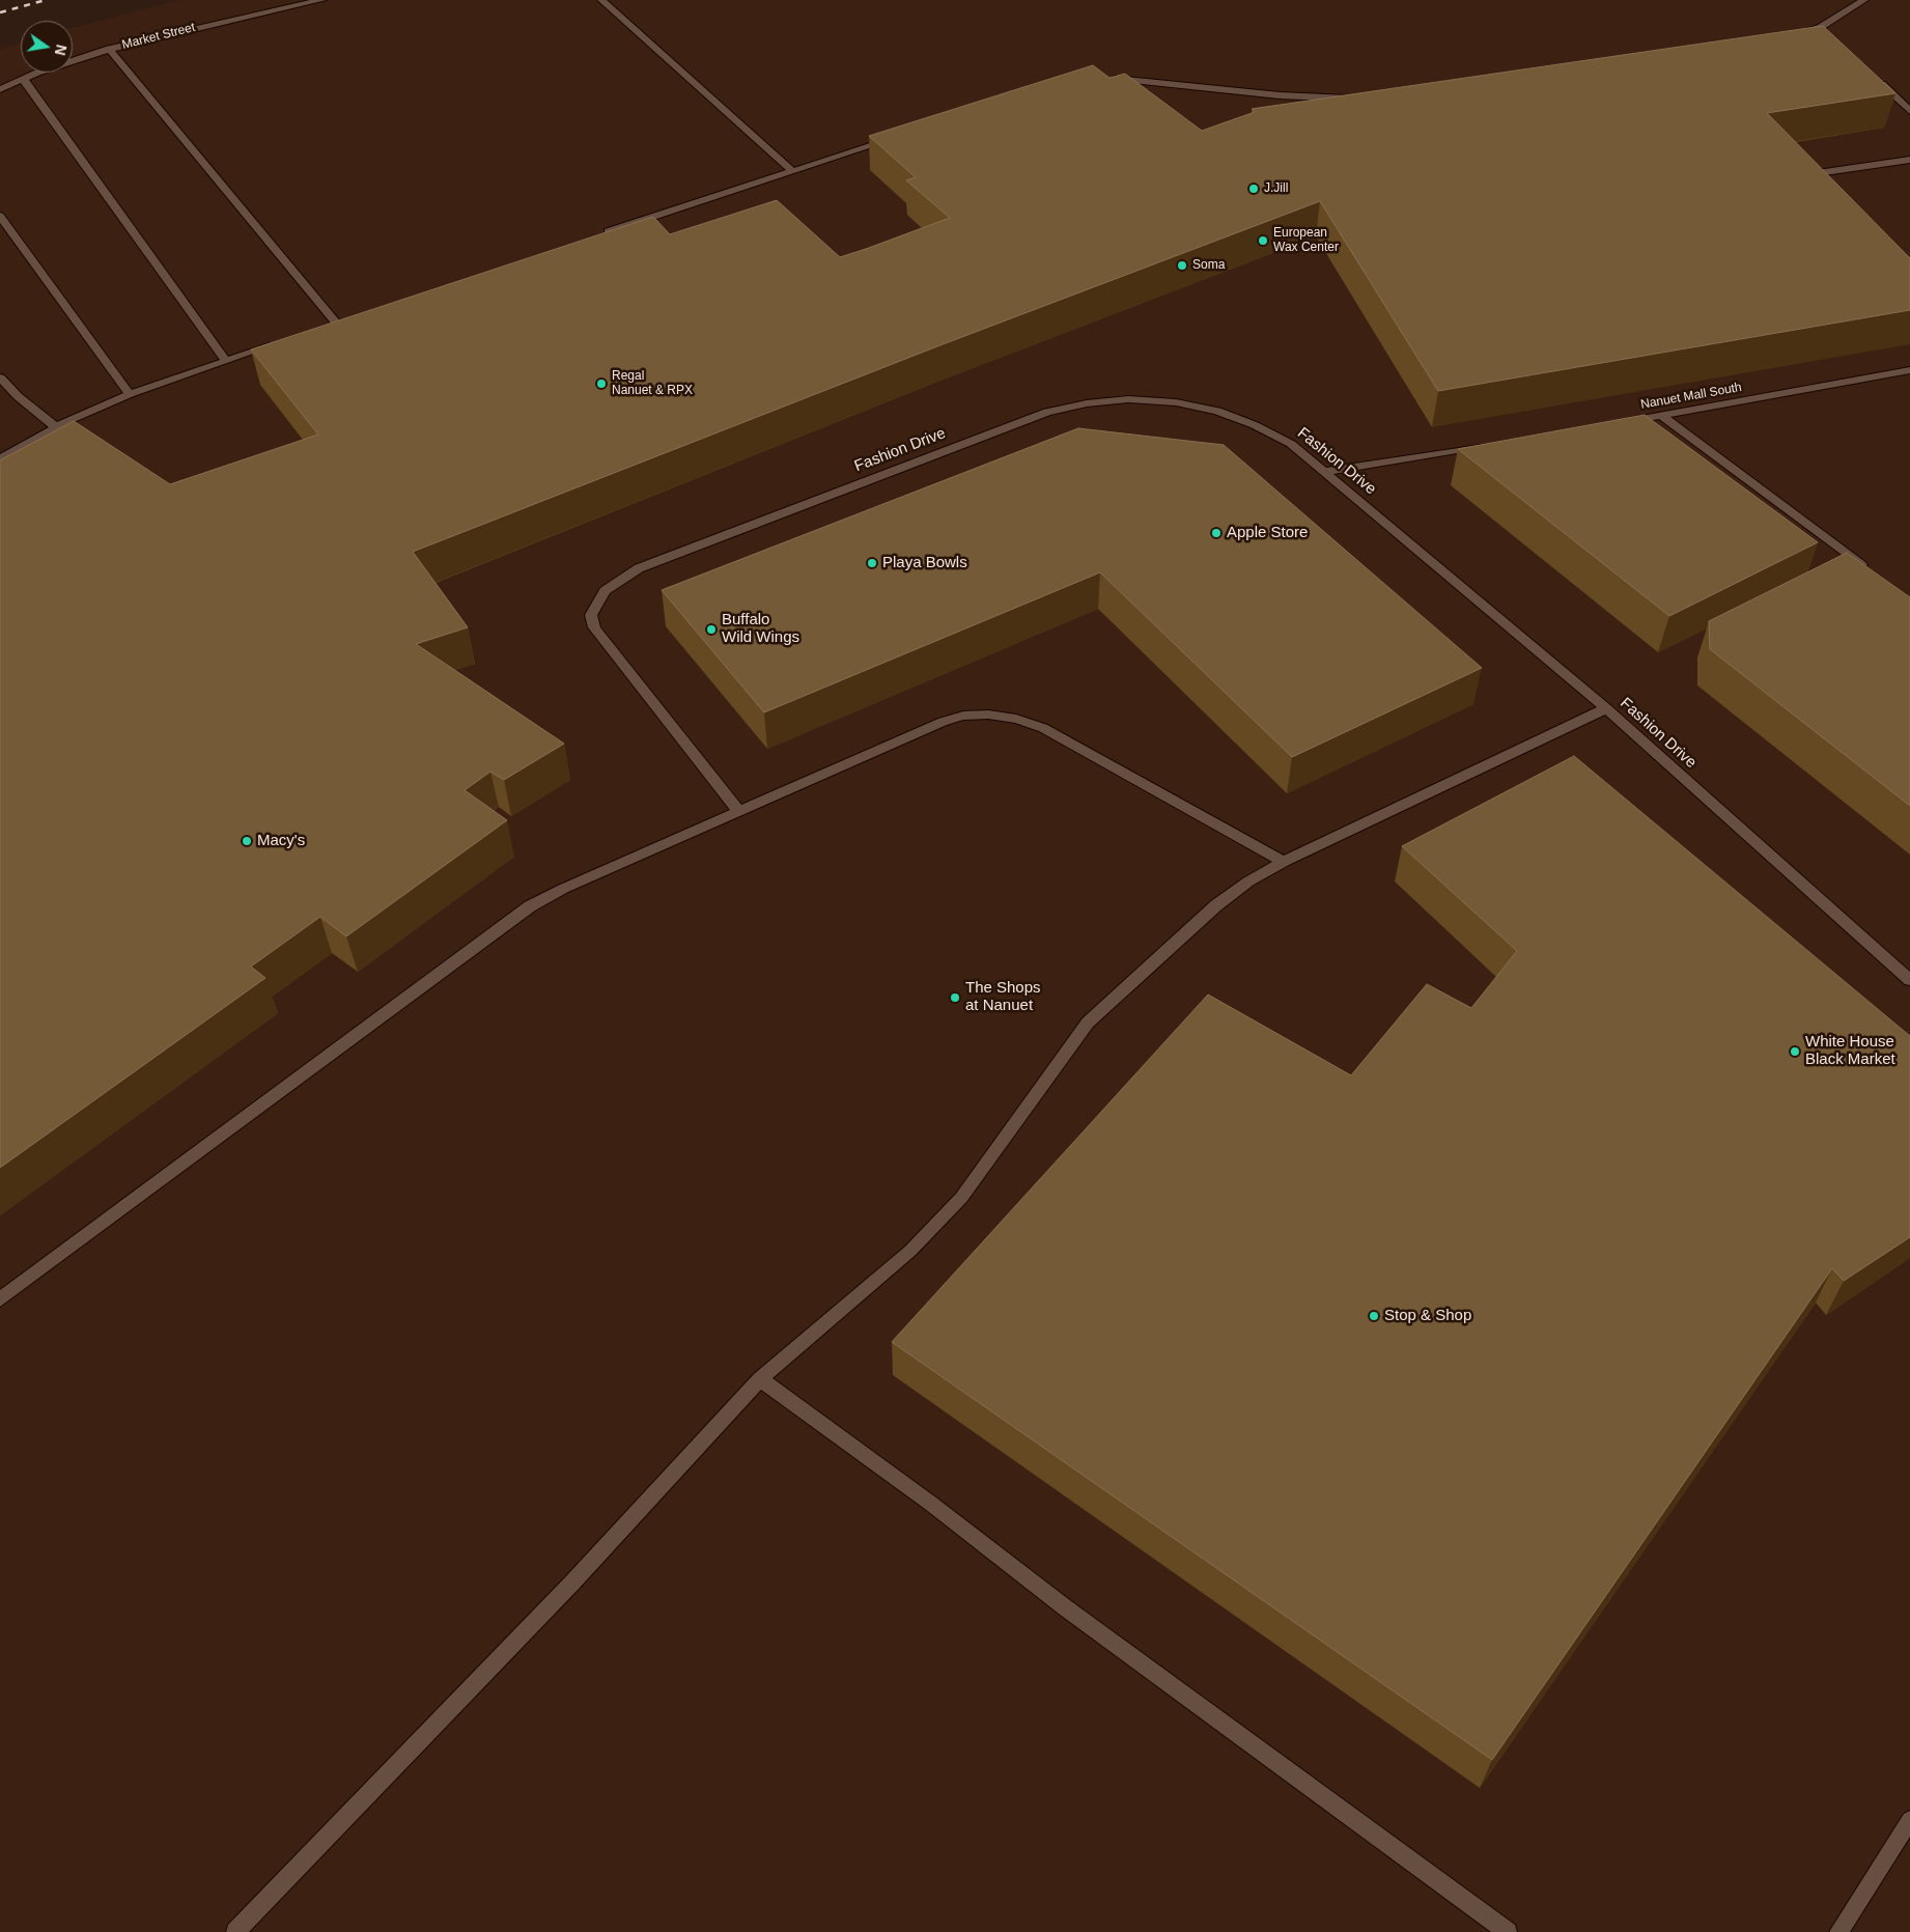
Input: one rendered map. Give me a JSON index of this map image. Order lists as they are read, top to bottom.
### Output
{
  "streets": {
    "lane": ["Market Street", "Nanuet Mall South", "Fashion Drive"]
  },
  "places": [
    "J.Jill",
    "European Wax Center",
    "Soma",
    "Regal Nanuet & RPX",
    "Apple Store",
    "Playa Bowls",
    "Buffalo Wild Wings",
    "Macy's",
    "The Shops at Nanuet",
    "White House Black Market",
    "Stop & Shop"
  ],
  "north": "right"
}
